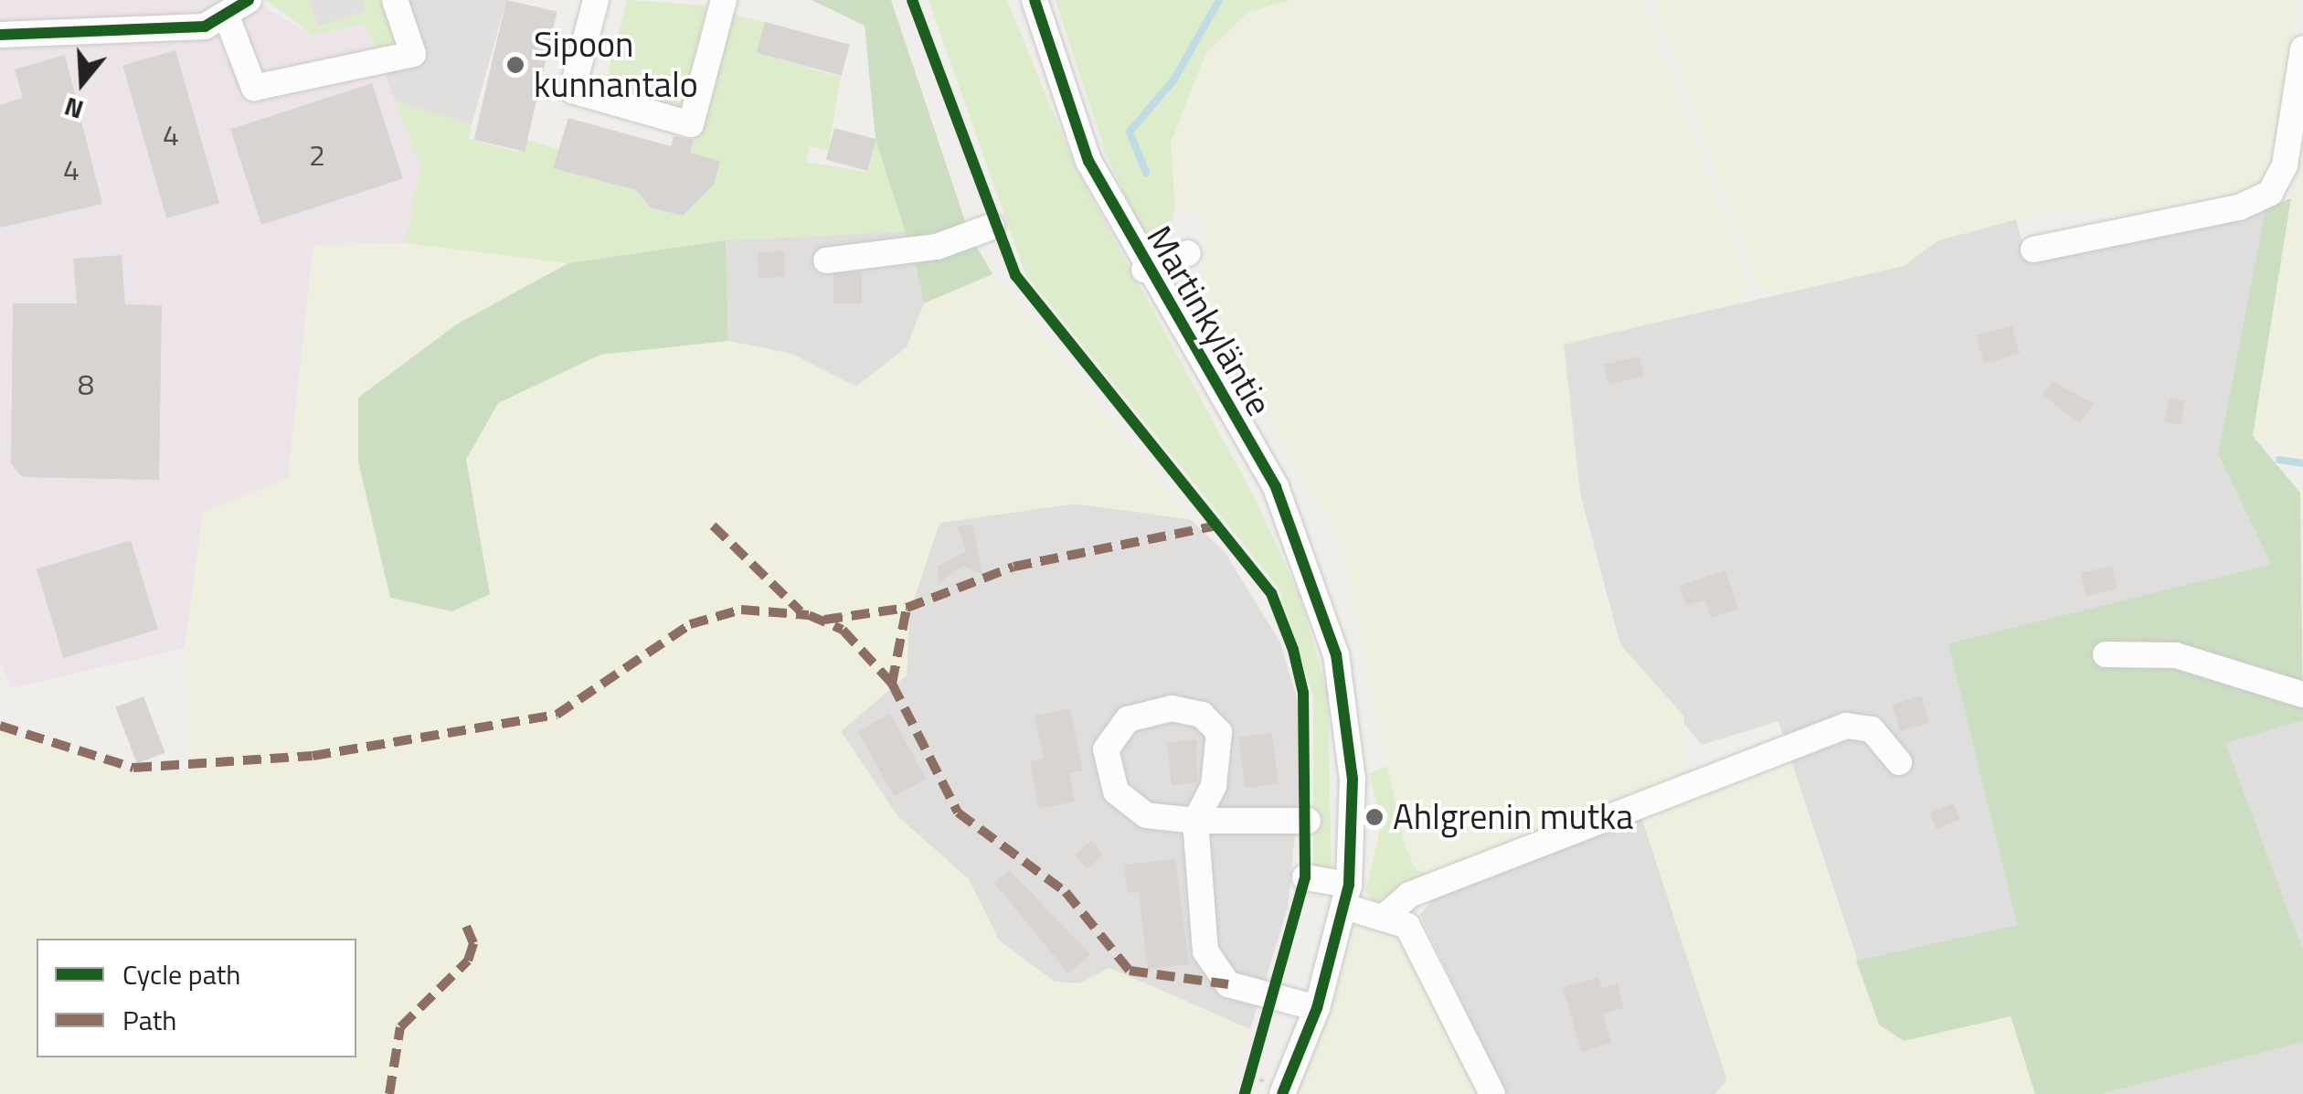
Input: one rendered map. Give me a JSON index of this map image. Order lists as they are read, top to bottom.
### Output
{
  "streets": {
    "street": ["Martinkyläntie"]
  },
  "places": ["Sipoon kunnantalo", "Ahlgrenin mutka"],
  "house_numbers": [
    "4",
    "2",
    "4",
    "8"
  ],
  "legend": ["Cycle path", "Path"],
  "north": "bottom"
}
